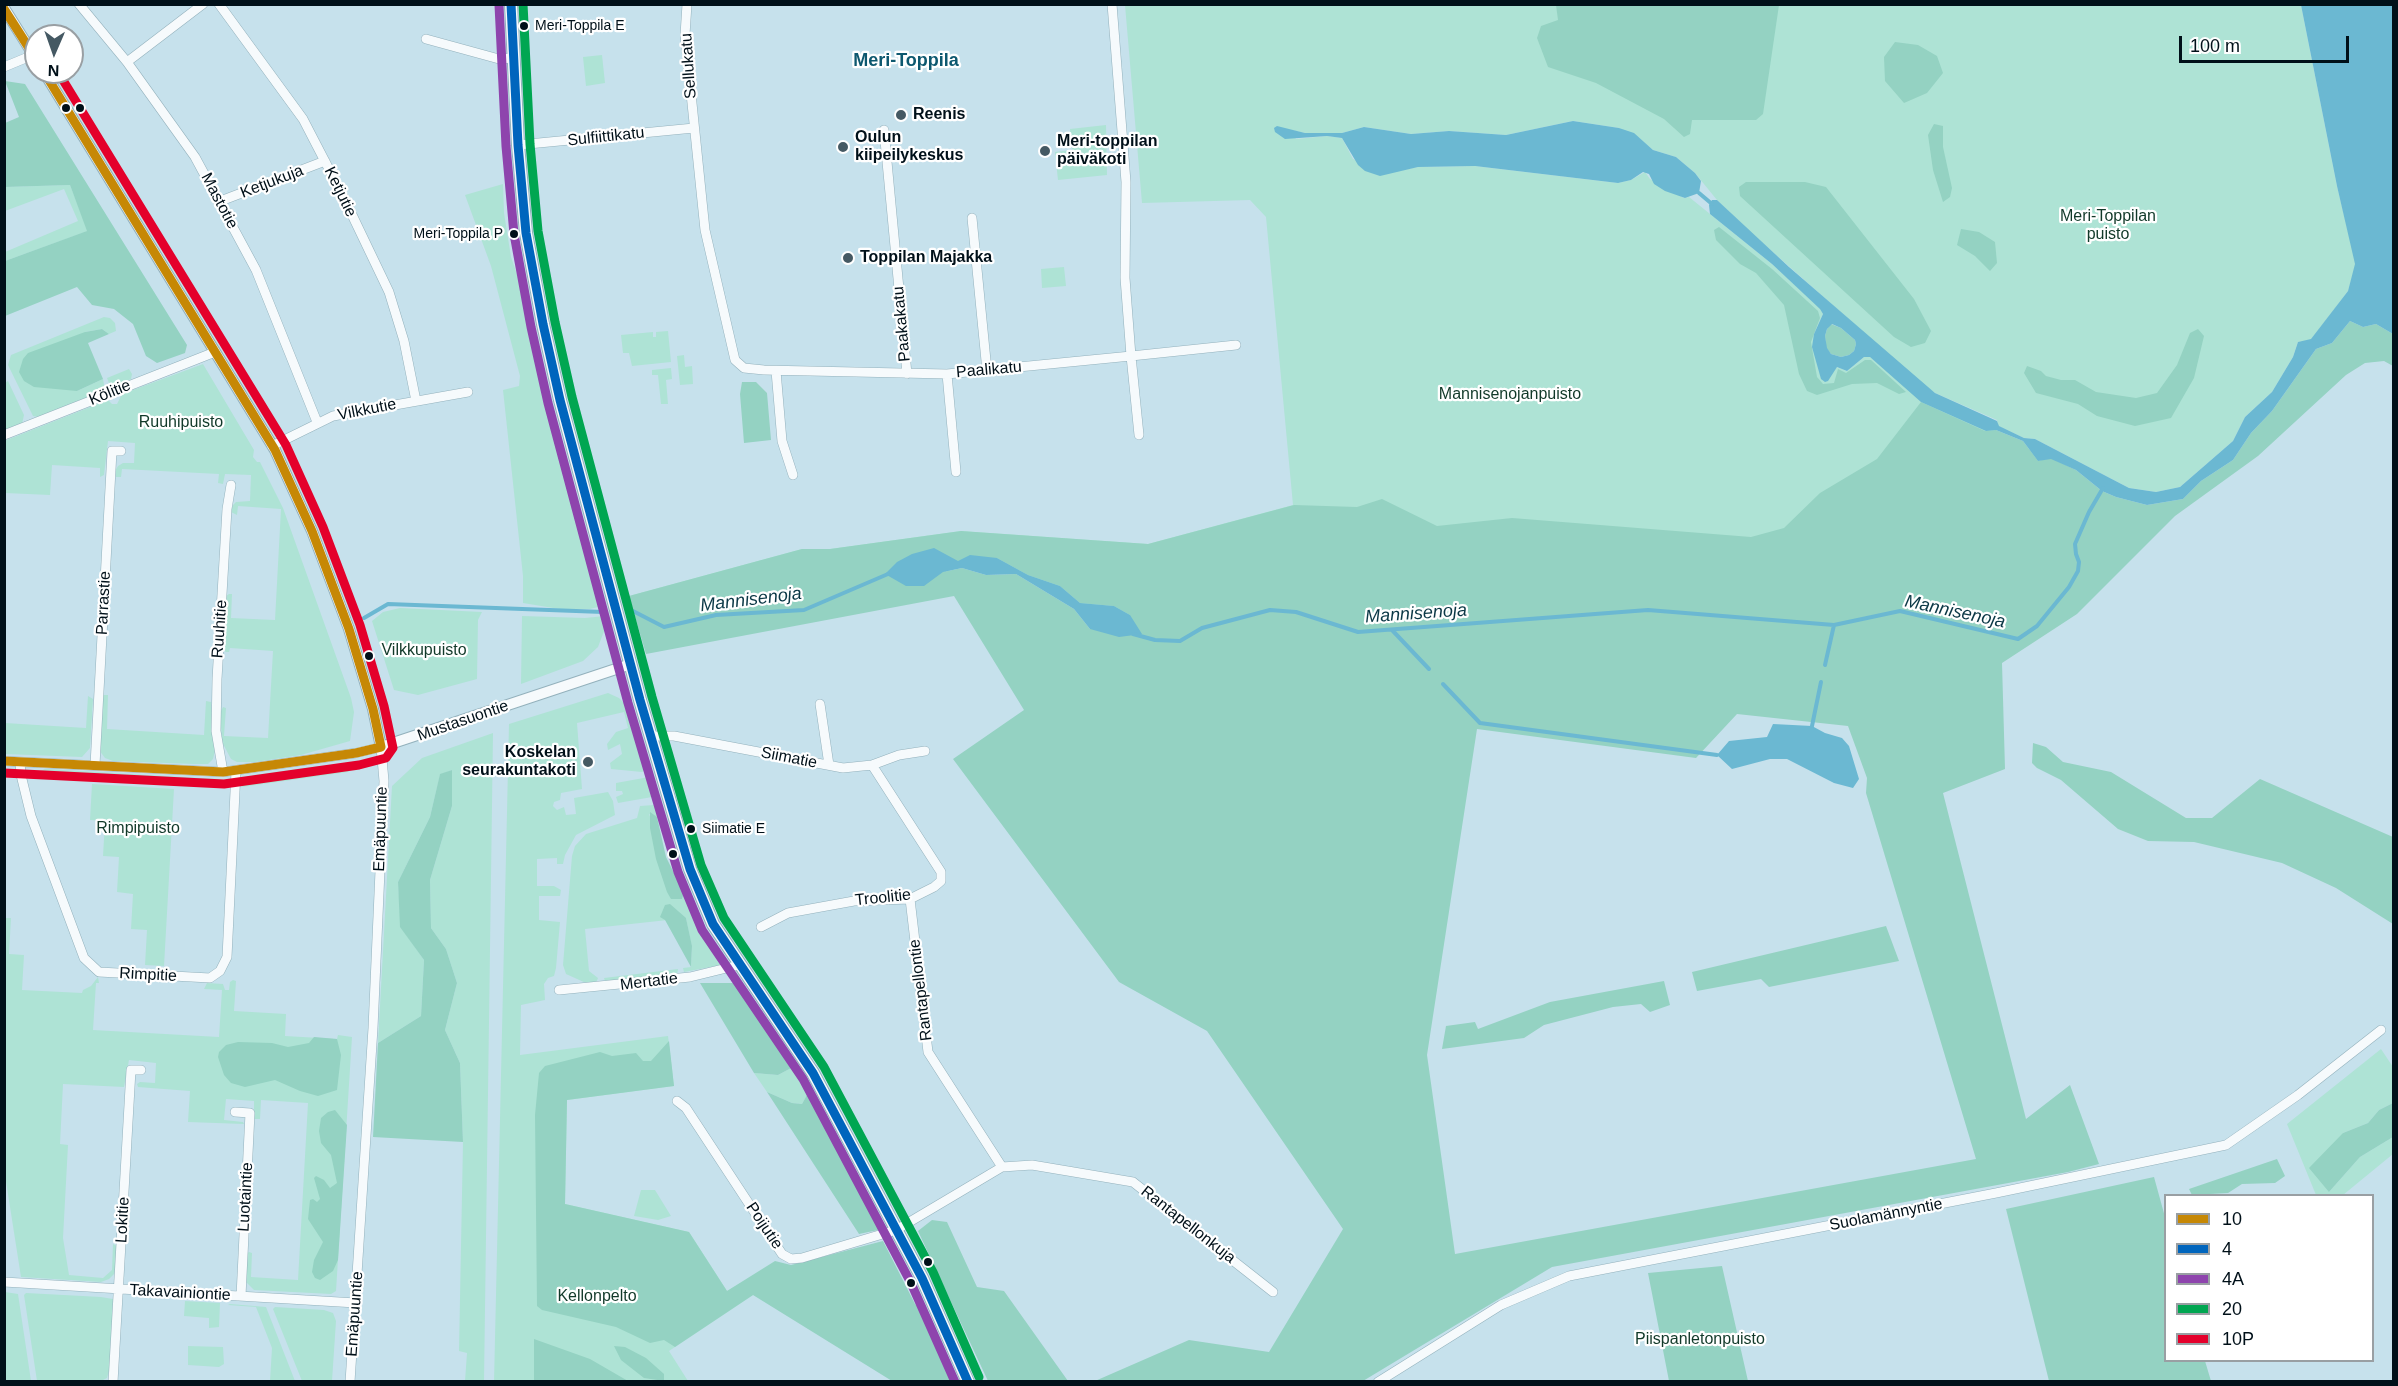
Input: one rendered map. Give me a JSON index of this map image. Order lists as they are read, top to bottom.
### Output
{
  "streets": {
    "street": [
      "Sellukatu",
      "Sulfiittikatu",
      "Ketjukuja",
      "Ketjutie",
      "Mastotie",
      "Paakakatu",
      "Paalikatu",
      "Kölitie",
      "Vilkkutie",
      "Parrastie",
      "Ruuhitie",
      "Mustasuontie",
      "Siimatie",
      "Emäpuuntie",
      "Troolitie",
      "Rimpitie",
      "Mertatie",
      "Rantapellontie",
      "Luotaintie",
      "Suolamännyntie",
      "Lokitie",
      "Rantapellonkuja",
      "Poijutie",
      "Takavainiontie"
    ]
  },
  "crossings": [
    ["Sellukatu", "Sulfiittikatu"],
    ["Sellukatu", "Paalikatu"],
    ["Sulfiittikatu", "Paalikatu"],
    ["Ketjukuja", "Ketjutie"],
    ["Ketjukuja", "Mastotie"],
    ["Ketjutie", "Vilkkutie"],
    ["Mastotie", "Vilkkutie"],
    ["Paakakatu", "Paalikatu"],
    ["Kölitie", "Emäpuuntie"],
    ["Vilkkutie", "Emäpuuntie"],
    ["Parrastie", "Mustasuontie"],
    ["Ruuhitie", "Mustasuontie"],
    ["Mustasuontie", "Emäpuuntie"],
    ["Mustasuontie", "Rimpitie"],
    ["Siimatie", "Troolitie"],
    ["Emäpuuntie", "Takavainiontie"],
    ["Troolitie", "Rantapellontie"],
    ["Rantapellontie", "Rantapellonkuja"],
    ["Luotaintie", "Takavainiontie"],
    ["Lokitie", "Takavainiontie"],
    ["Rantapellonkuja", "Poijutie"]
  ],
  "districts": ["Meri-Toppila"],
  "water": ["Mannisenoja"],
  "parks": [
    "Meri-Toppilan puisto",
    "Mannisenojanpuisto",
    "Ruuhipuisto",
    "Vilkkupuisto",
    "Rimpipuisto",
    "Kellonpelto",
    "Piispanletonpuisto"
  ],
  "places": [
    "Meri-Toppila E",
    "Reenis",
    "Oulun kiipeilykeskus",
    "Meri-toppilan päiväkoti",
    "Meri-Toppila P",
    "Toppilan Majakka",
    "Koskelan seurakuntakoti",
    "Siimatie E"
  ],
  "lines": [
    "transit line 4",
    "transit line 20",
    "transit line 4A",
    "transit line 10",
    "transit line 10P"
  ],
  "legend": [
    "10",
    "4",
    "4A",
    "20",
    "10P"
  ],
  "scale_bar": "100 m",
  "north": "bottom"
}
